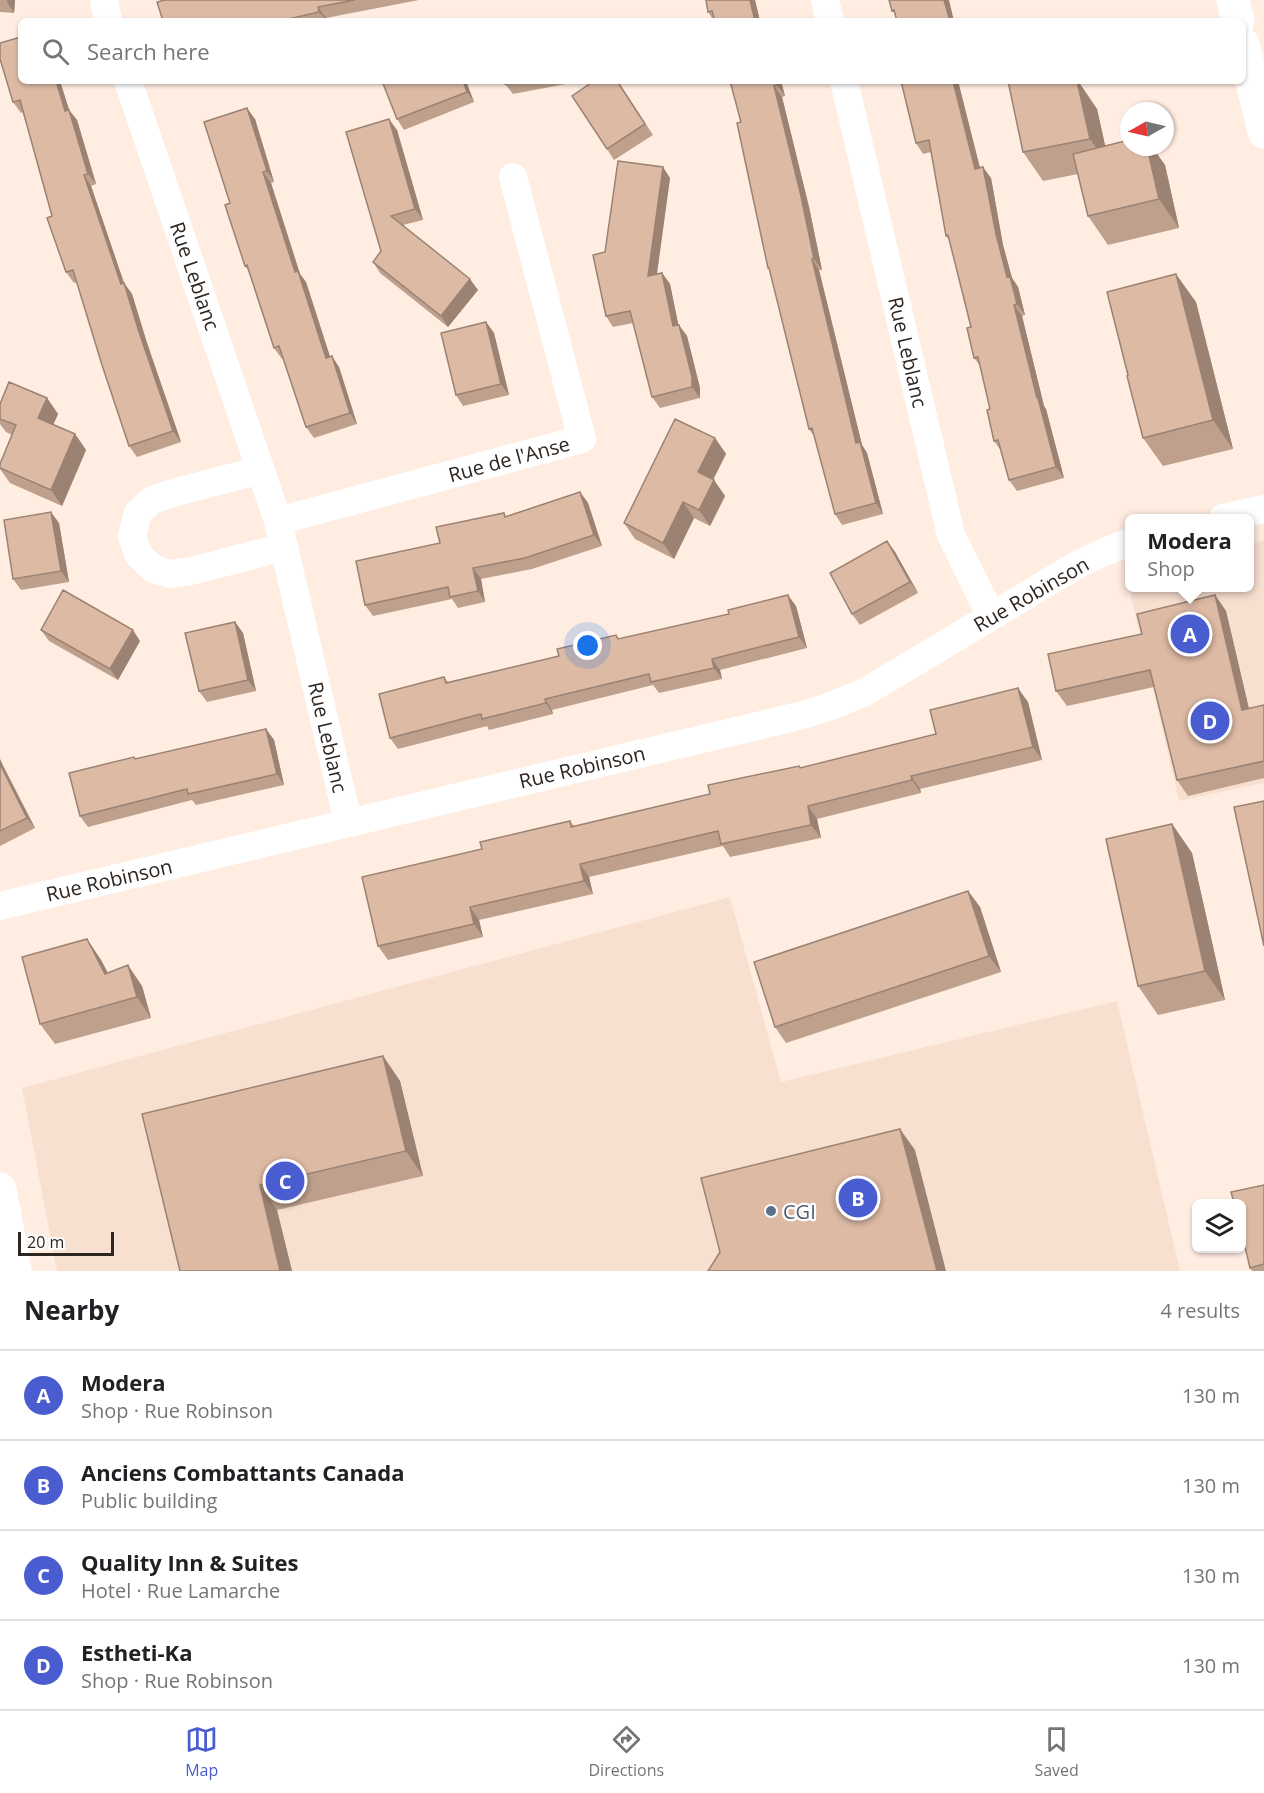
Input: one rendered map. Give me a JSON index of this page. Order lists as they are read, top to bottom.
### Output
{
  "streets": {
    "street": ["Rue Leblanc", "Rue de l'Anse", "Rue Robinson"]
  },
  "crossings": [
    ["Rue Leblanc", "Rue de l'Anse"],
    ["Rue Leblanc", "Rue Robinson"]
  ],
  "places": ["CGI"],
  "scale_bar": "20 m",
  "north": "left",
  "page": {
    "search": "Search here",
    "popup": ["Modera", "Shop"],
    "pins": [
      "A",
      "D",
      "C",
      "B"
    ],
    "scale": "20 m",
    "heading": ["Nearby", "4 results"],
    "list": [
      {
        "mark": "A",
        "name": "Modera",
        "note": "Shop · Rue Robinson",
        "value": "130 m"
      },
      {
        "mark": "B",
        "name": "Anciens Combattants Canada",
        "note": "Public building",
        "value": "130 m"
      },
      {
        "mark": "C",
        "name": "Quality Inn & Suites",
        "note": "Hotel · Rue Lamarche",
        "value": "130 m"
      },
      {
        "mark": "D",
        "name": "Estheti-Ka",
        "note": "Shop · Rue Robinson",
        "value": "130 m"
      }
    ],
    "nav": ["Map", "Directions", "Saved"]
  }
}
